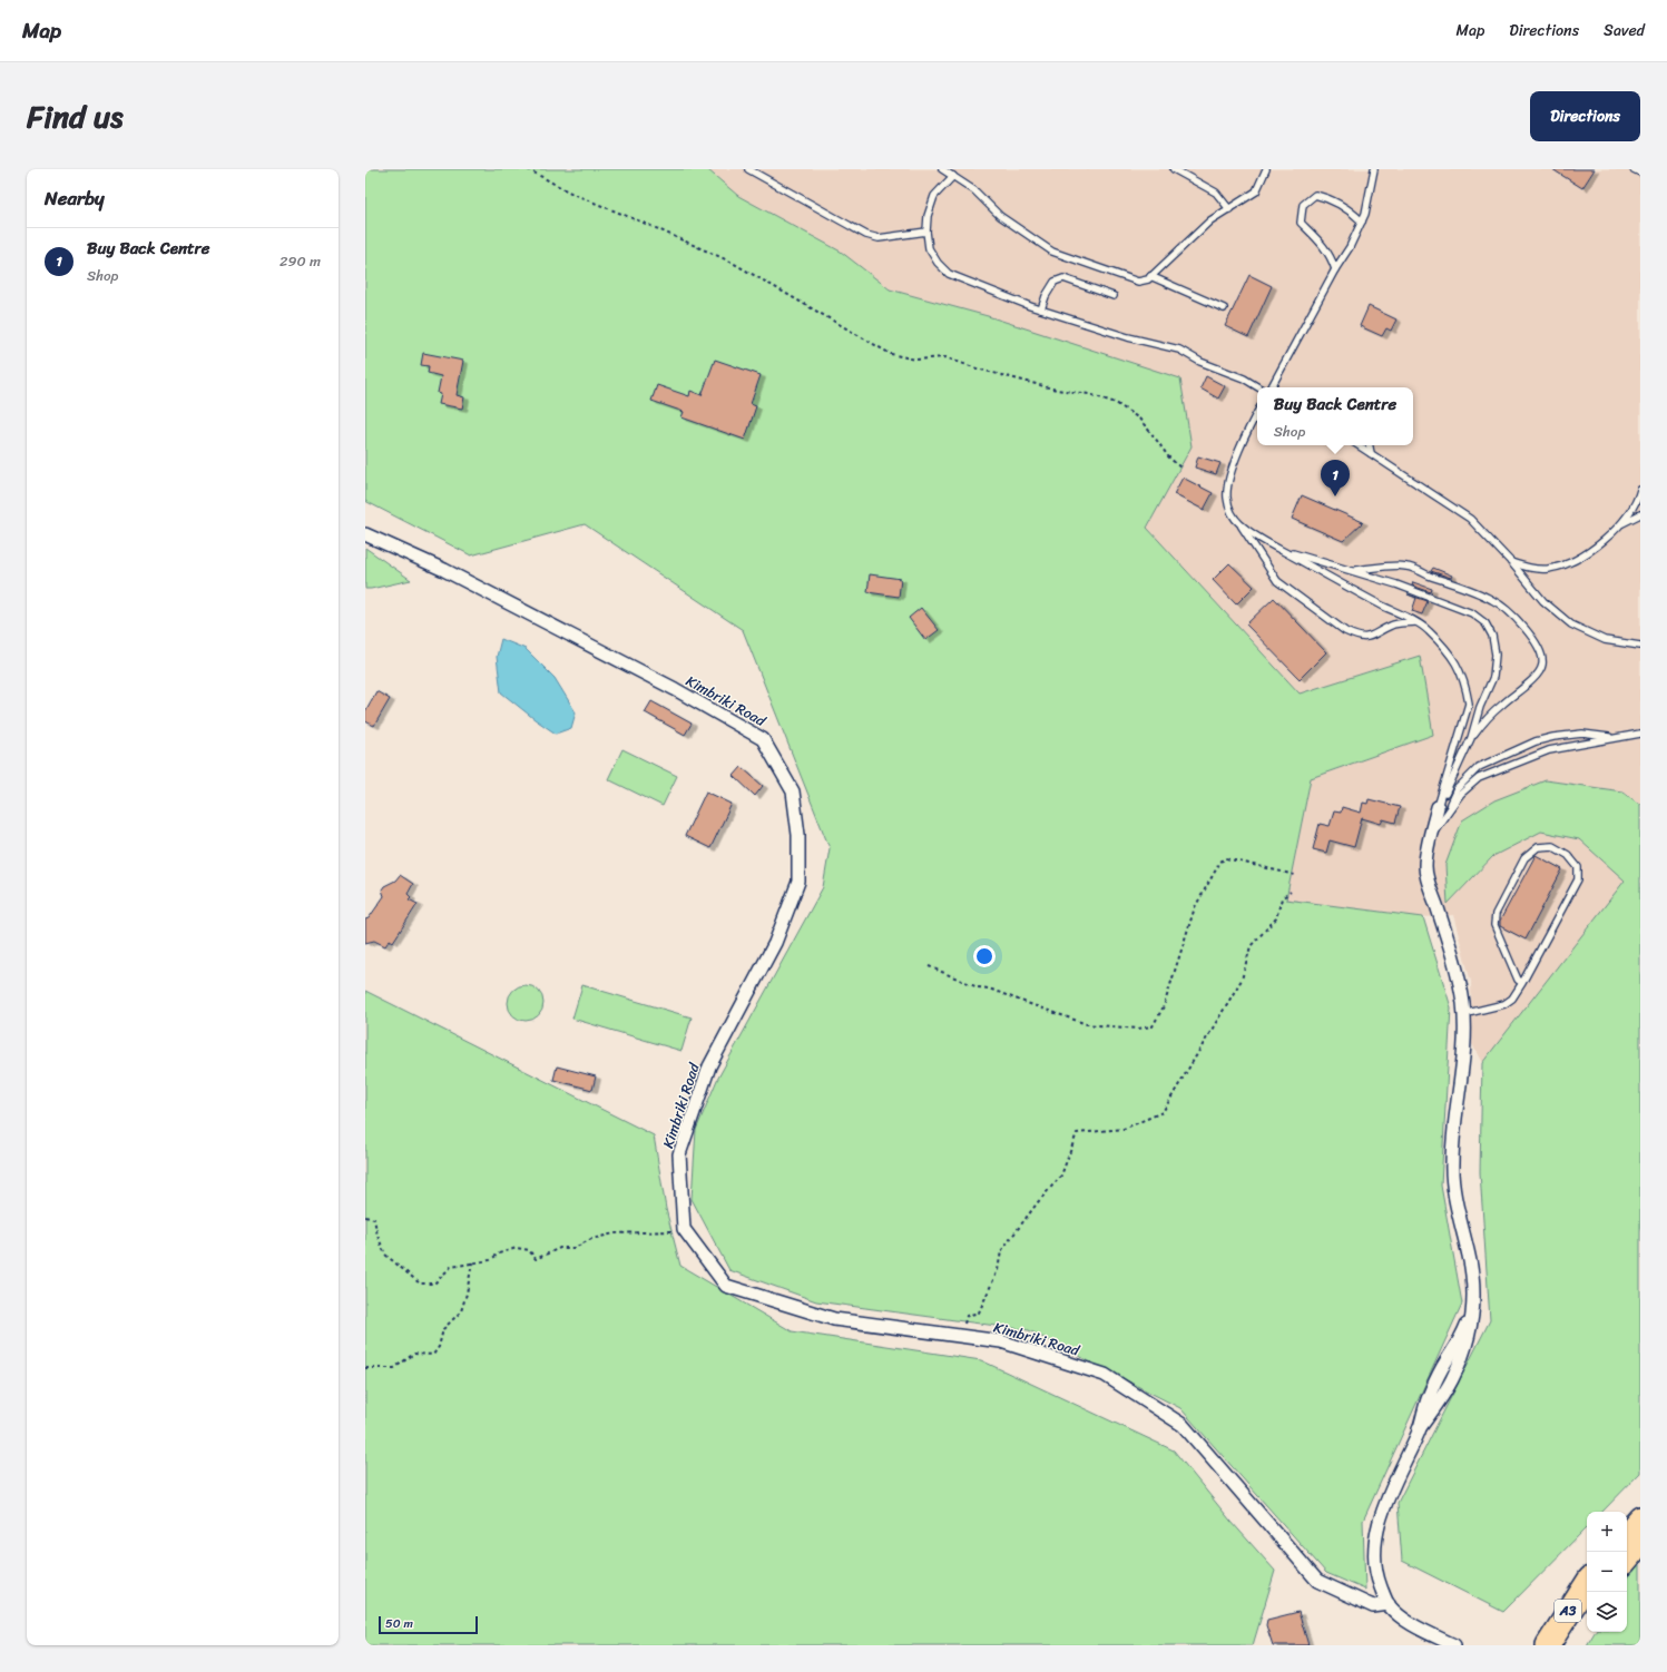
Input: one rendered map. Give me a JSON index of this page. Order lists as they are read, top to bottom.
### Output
{
  "streets": {
    "highway": ["A3"],
    "street": ["Kimbriki Road"]
  },
  "scale_bar": "50 m",
  "page": {
    "header": "Map",
    "nav": ["Map", "Directions", "Saved"],
    "title": "Find us",
    "buttons": "Directions",
    "heading": "Nearby",
    "list": [
      {
        "mark": "1",
        "name": "Buy Back Centre",
        "note": "Shop",
        "value": "290 m"
      }
    ],
    "popup": ["Buy Back Centre", "Shop"],
    "pins": "1",
    "map_buttons": ["+", "−"],
    "scale": "50 m"
  }
}
